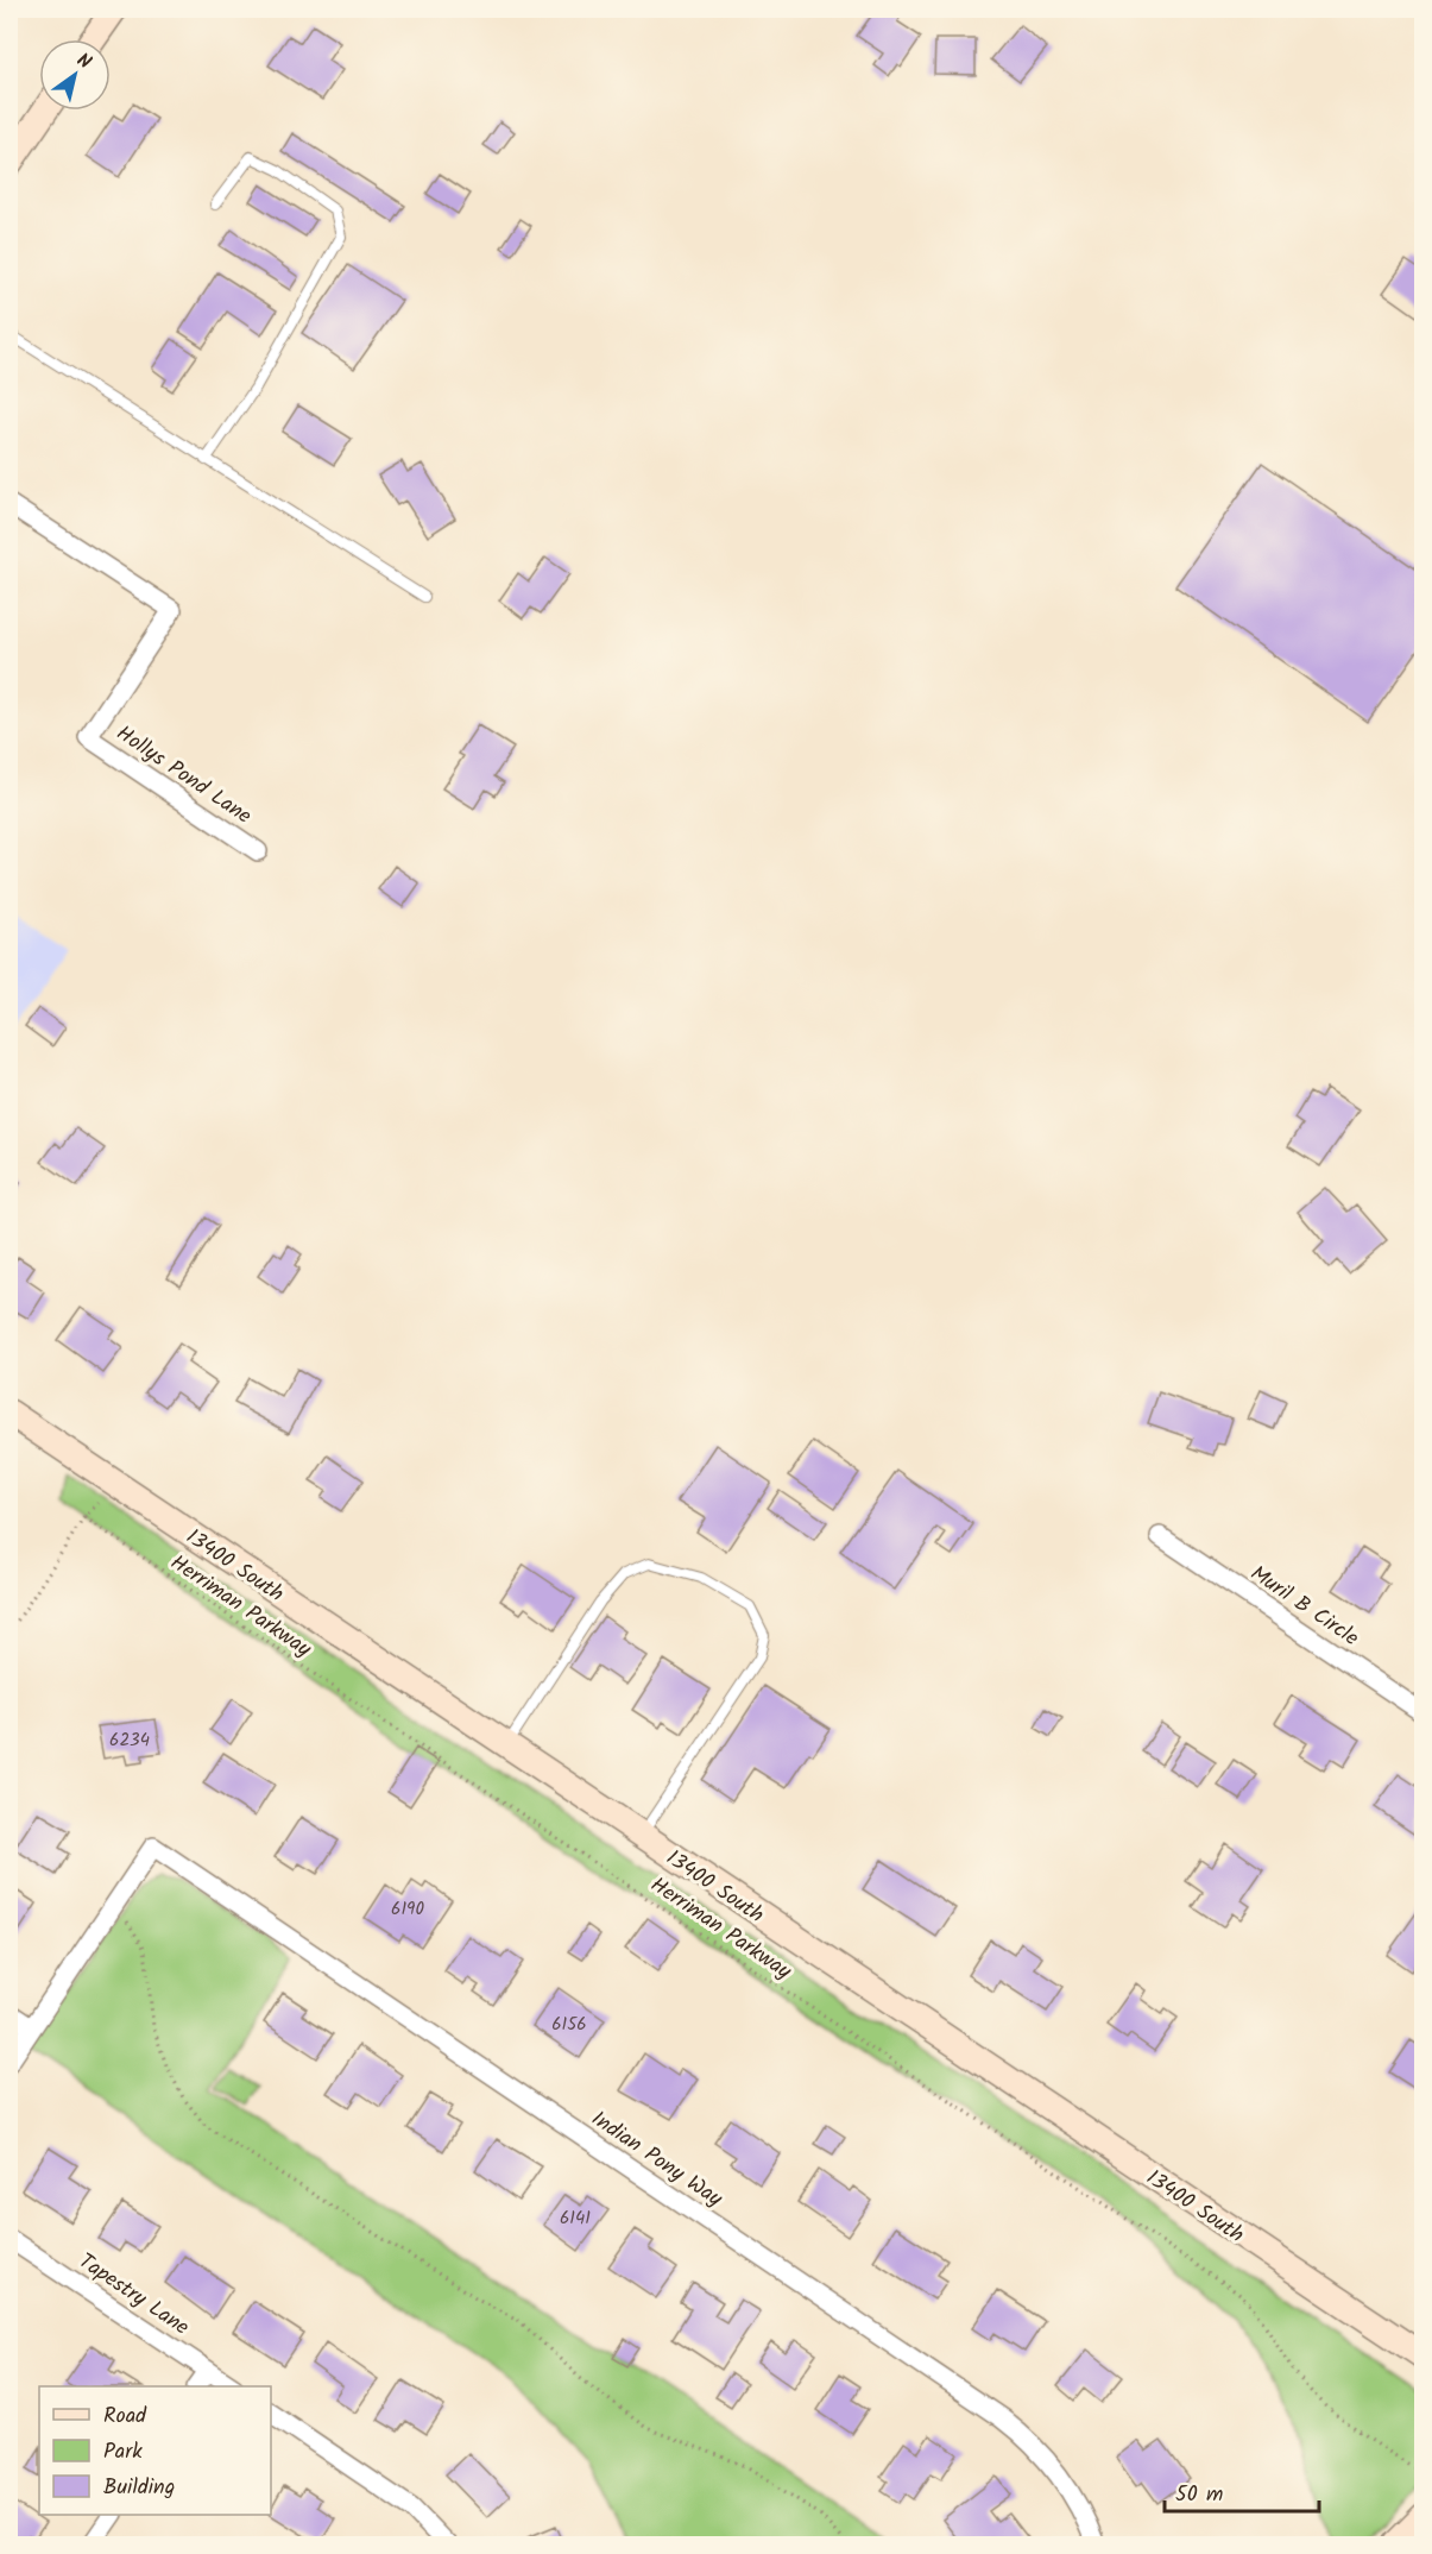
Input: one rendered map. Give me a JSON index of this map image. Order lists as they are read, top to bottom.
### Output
{
  "streets": {
    "main road": ["13400 South"],
    "street": [
      "Hollys Pond Lane",
      "Muril B Circle",
      "Indian Pony Way",
      "Tapestry Lane"
    ],
    "path": ["Herriman Parkway"]
  },
  "house_numbers": [
    "6234",
    "6190",
    "6156",
    "6141"
  ],
  "legend": ["Road", "Park", "Building"],
  "scale_bar": "50 m",
  "north": "top right"
}
